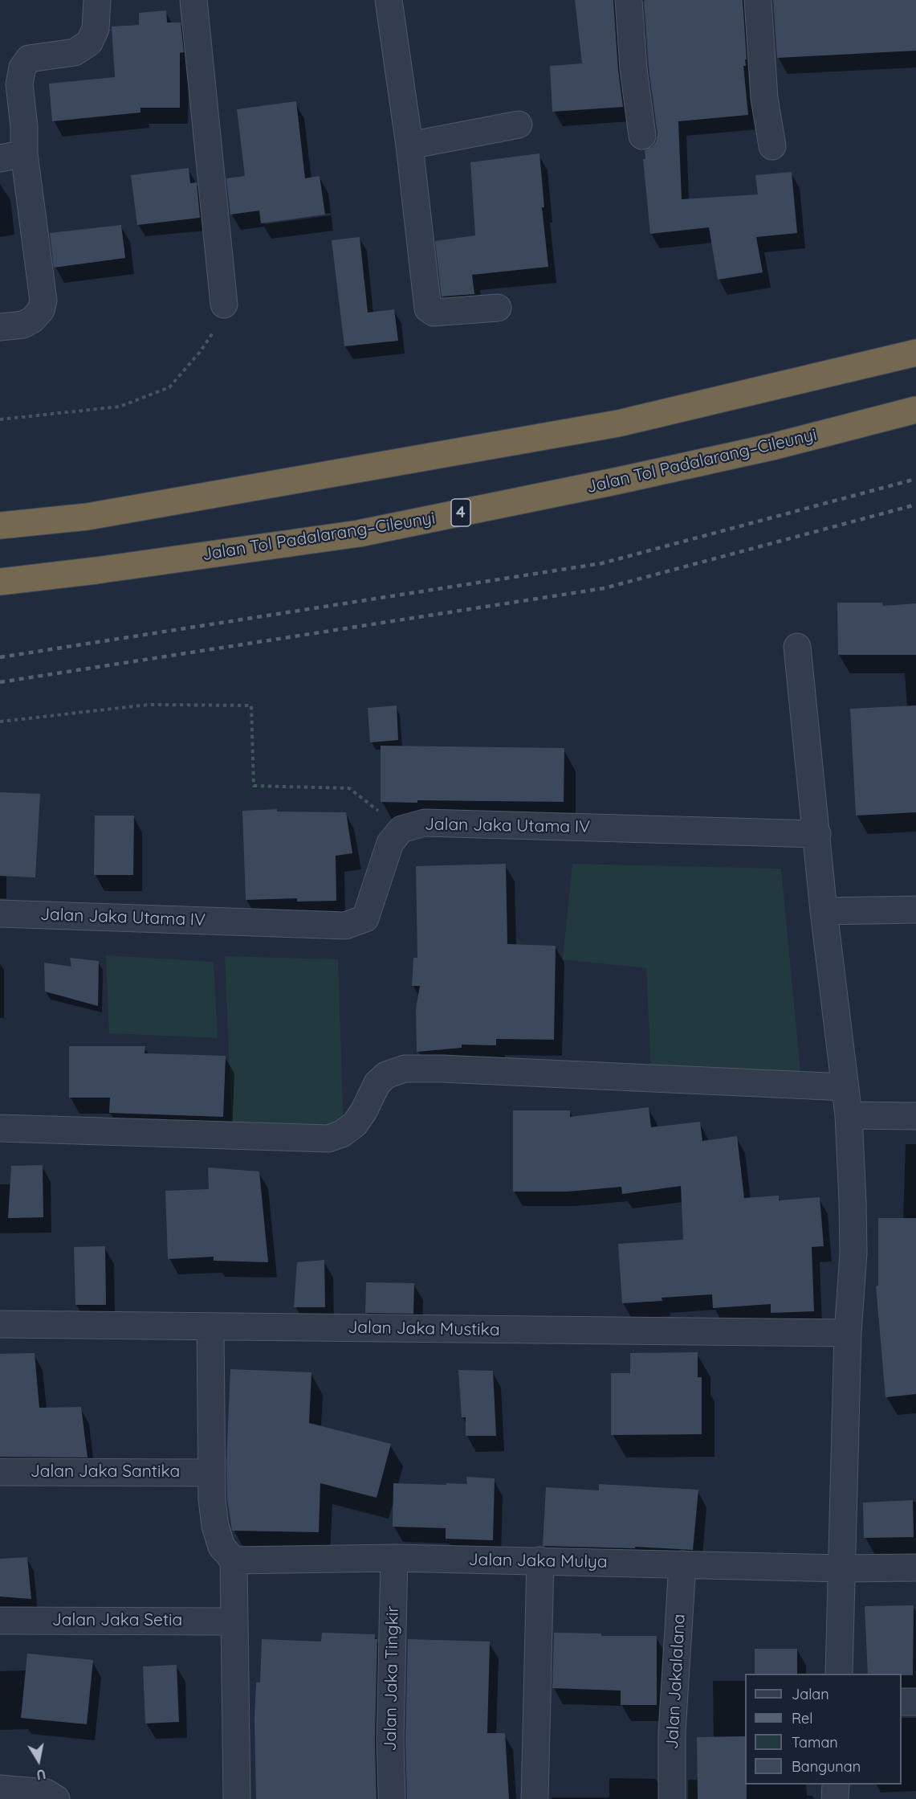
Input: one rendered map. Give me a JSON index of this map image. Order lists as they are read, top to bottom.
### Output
{
  "streets": {
    "highway": ["Jalan Tol Padalarang–Cileunyi", "4"],
    "street": [
      "Jalan Jaka Utama IV",
      "Jalan Jaka Mustika",
      "Jalan Jaka Santika",
      "Jalan Jaka Mulya",
      "Jalan Jaka Setia",
      "Jalan Jaka Tingkir",
      "Jalan Jakalalana"
    ]
  },
  "crossings": [
    ["Jalan Jaka Mulya", "Jalan Jaka Tingkir"],
    ["Jalan Jaka Mulya", "Jalan Jakalalana"]
  ],
  "legend": [
    "Jalan",
    "Rel",
    "Taman",
    "Bangunan"
  ],
  "north": "bottom"
}
